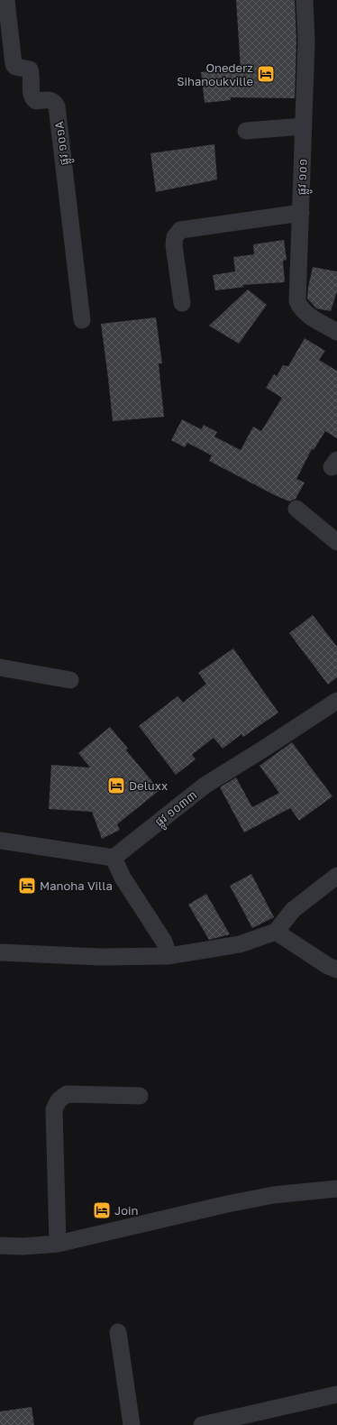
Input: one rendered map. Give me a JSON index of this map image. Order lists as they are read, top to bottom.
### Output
{
  "streets": {
    "street": ["ផ្លូវ ១០១A", "ផ្លូវ ១០១", "ផ្លូវ ១០៣៣"]
  },
  "places": {
    "hotel": [
      "Onederz Sihanoukville",
      "Deluxx",
      "Manoha Villa",
      "Join"
    ]
  }
}
